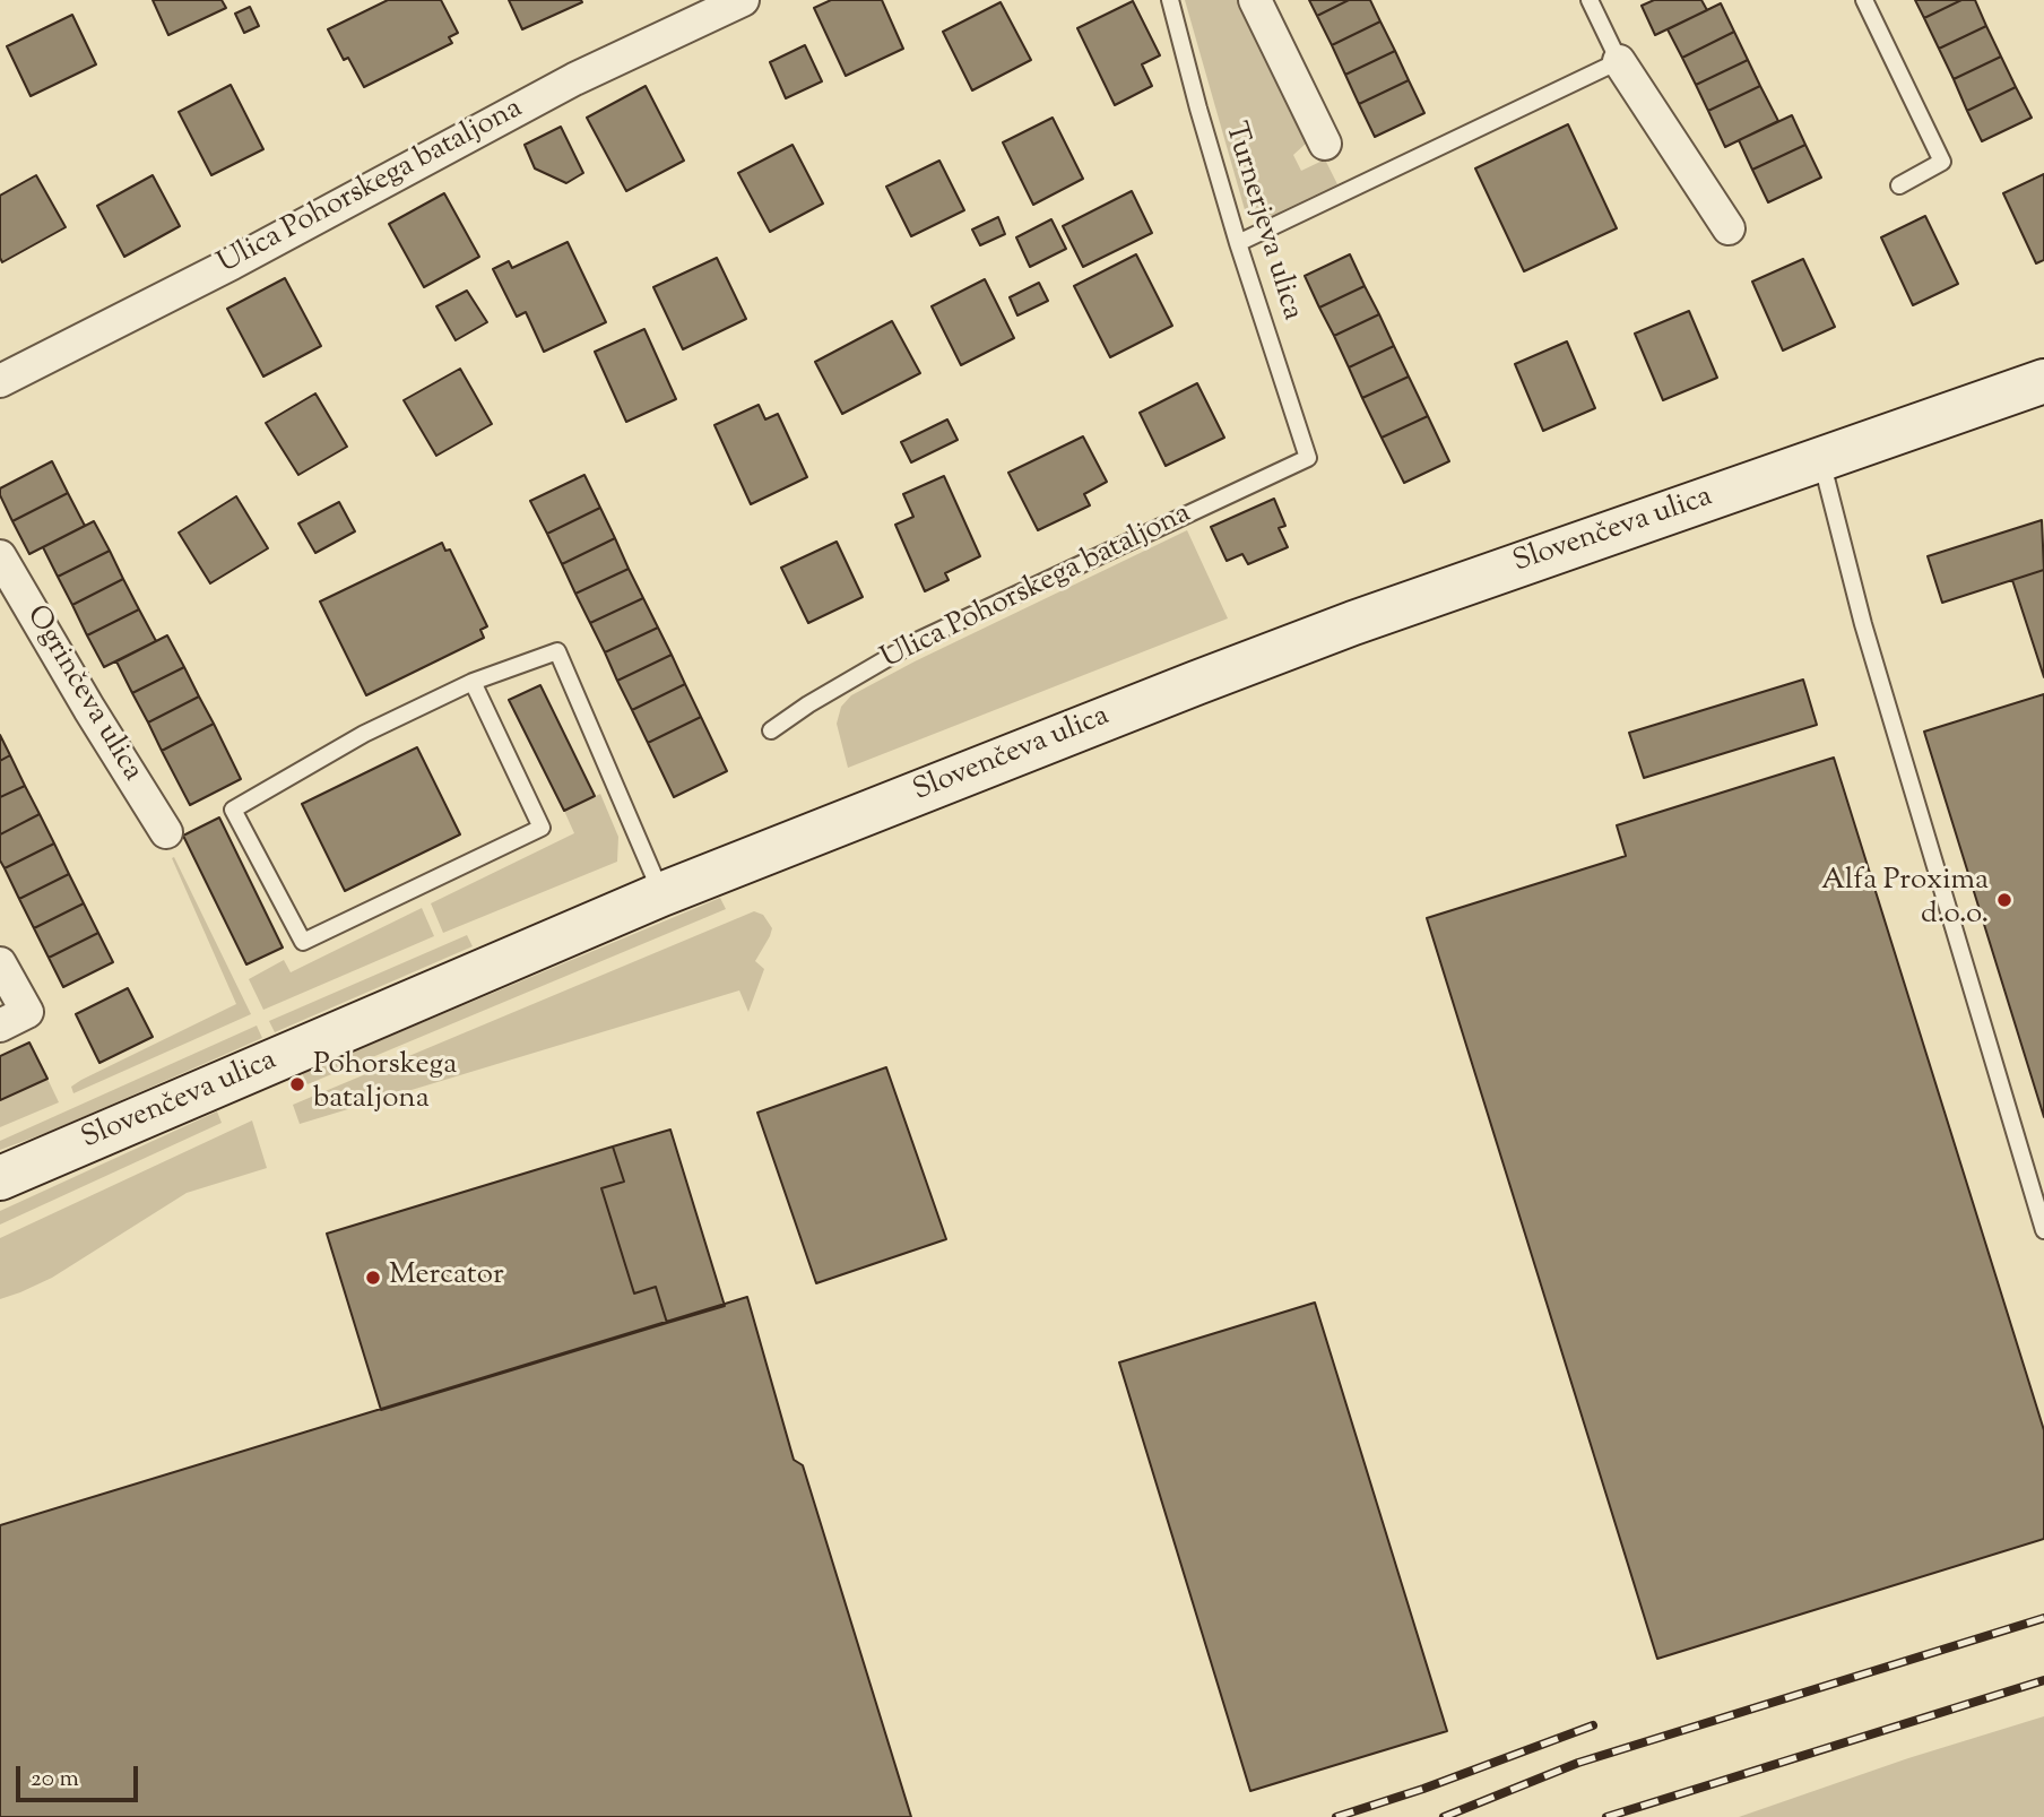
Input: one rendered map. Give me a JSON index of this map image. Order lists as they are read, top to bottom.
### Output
{
  "streets": {
    "street": ["Ulica Pohorskega bataljona", "Slovenčeva ulica", "Ogrinčeva ulica"],
    "lane": ["Turnerjeva ulica"]
  },
  "crossings": [
    ["Ulica Pohorskega bataljona", "Turnerjeva ulica"]
  ],
  "places": ["Alfa Proxima d.o.o.", "Pohorskega bataljona", "Mercator"],
  "scale_bar": "20 m"
}
